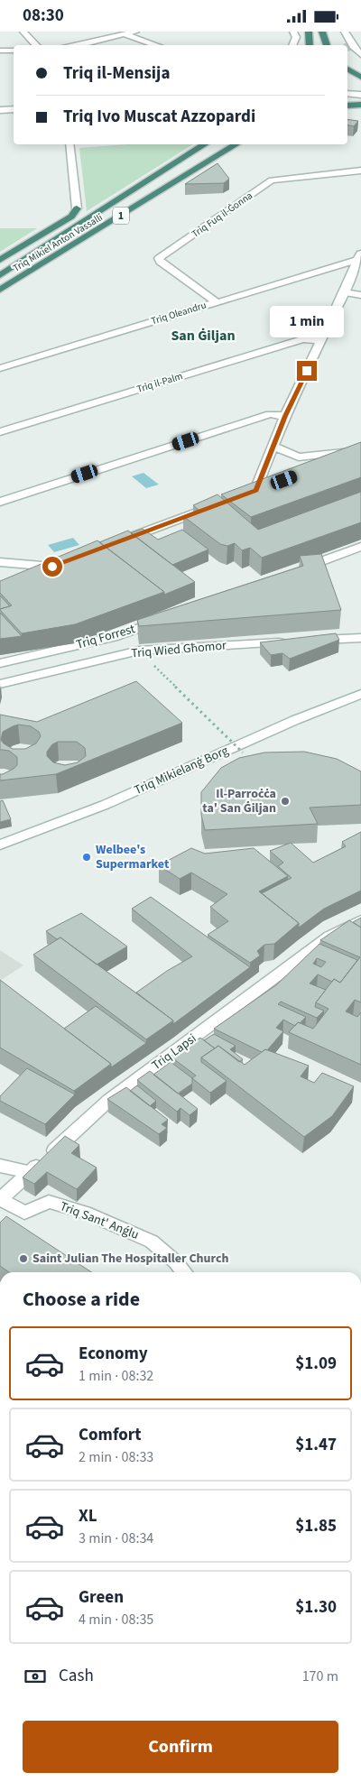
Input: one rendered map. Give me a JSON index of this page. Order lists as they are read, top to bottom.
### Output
{
  "streets": {
    "highway": ["1", "Triq Mikiel Anton Vassalli"],
    "street": [
      "Triq Fuq il-Ġonna",
      "Triq Oleandru",
      "Triq il-Palm",
      "Triq Forrest",
      "Triq Wied Għomor",
      "Triq Mikielanġ Borg",
      "Triq Lapsi",
      "Triq Sant' Anǵlu"
    ]
  },
  "crossings": [
    ["Triq Fuq il-Ġonna", "Triq Oleandru"],
    ["Triq Lapsi", "Triq Sant' Anǵlu"]
  ],
  "districts": ["San Ġiljan"],
  "places": ["Il-Parroċċa ta' San Ġiljan", "Welbee's Supermarket", "Saint Julian The Hospitaller Church"],
  "page": {
    "status": "08:30",
    "banner": ["Triq il-Mensija", "Triq Ivo Muscat Azzopardi"],
    "bubble": "1 min",
    "heading": "Choose a ride",
    "list": [
      {
        "name": "Economy",
        "note": "1 min · 08:32",
        "value": "$1.09"
      },
      {
        "name": "Comfort",
        "note": "2 min · 08:33",
        "value": "$1.47"
      },
      {
        "name": "XL",
        "note": "3 min · 08:34",
        "value": "$1.85"
      },
      {
        "name": "Green",
        "note": "4 min · 08:35",
        "value": "$1.30"
      }
    ],
    "pay": ["Cash", "170 m"],
    "buttons": "Confirm"
  }
}
